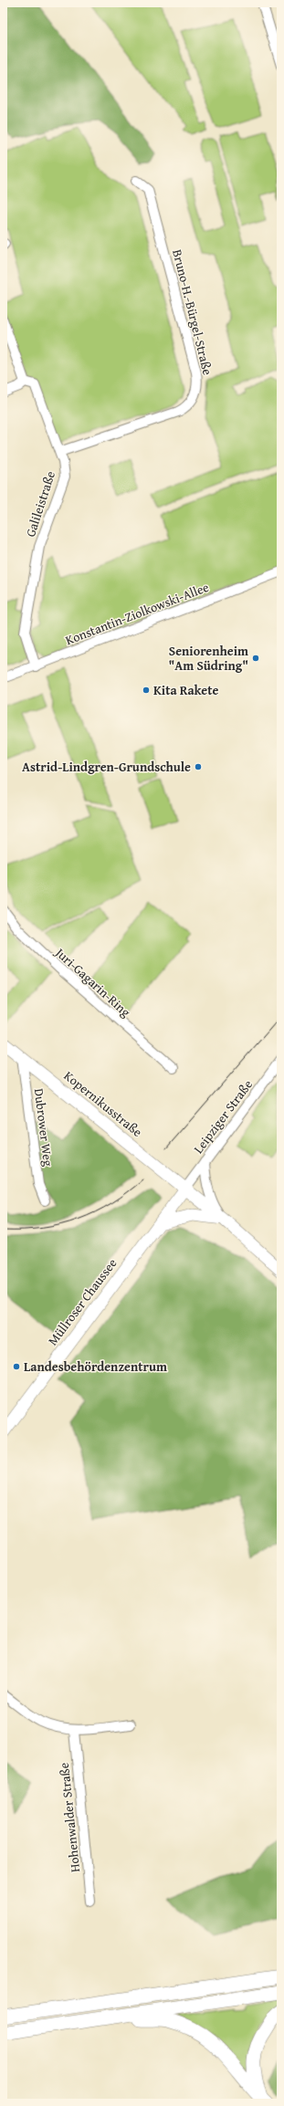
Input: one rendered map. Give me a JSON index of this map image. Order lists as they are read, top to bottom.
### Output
{
  "streets": {
    "main road": ["Kopernikusstraße", "Müllroser Chaussee"],
    "street": [
      "Bruno-H.-Bürgel-Straße",
      "Galileistraße",
      "Konstantin-Ziolkowski-Allee",
      "Juri-Gagarin-Ring",
      "Leipziger Straße",
      "Dubrower Weg",
      "Hohenwalder Straße"
    ]
  },
  "crossings": [
    ["Bruno-H.-Bürgel-Straße", "Galileistraße"],
    ["Galileistraße", "Konstantin-Ziolkowski-Allee"],
    ["Kopernikusstraße", "Leipziger Straße"],
    ["Kopernikusstraße", "Dubrower Weg"],
    ["Kopernikusstraße", "Müllroser Chaussee"],
    ["Leipziger Straße", "Müllroser Chaussee"]
  ],
  "places": [
    "Seniorenheim \"Am Südring\"",
    "Kita Rakete",
    "Astrid-Lindgren-Grundschule",
    "Landesbehördenzentrum"
  ]
}
